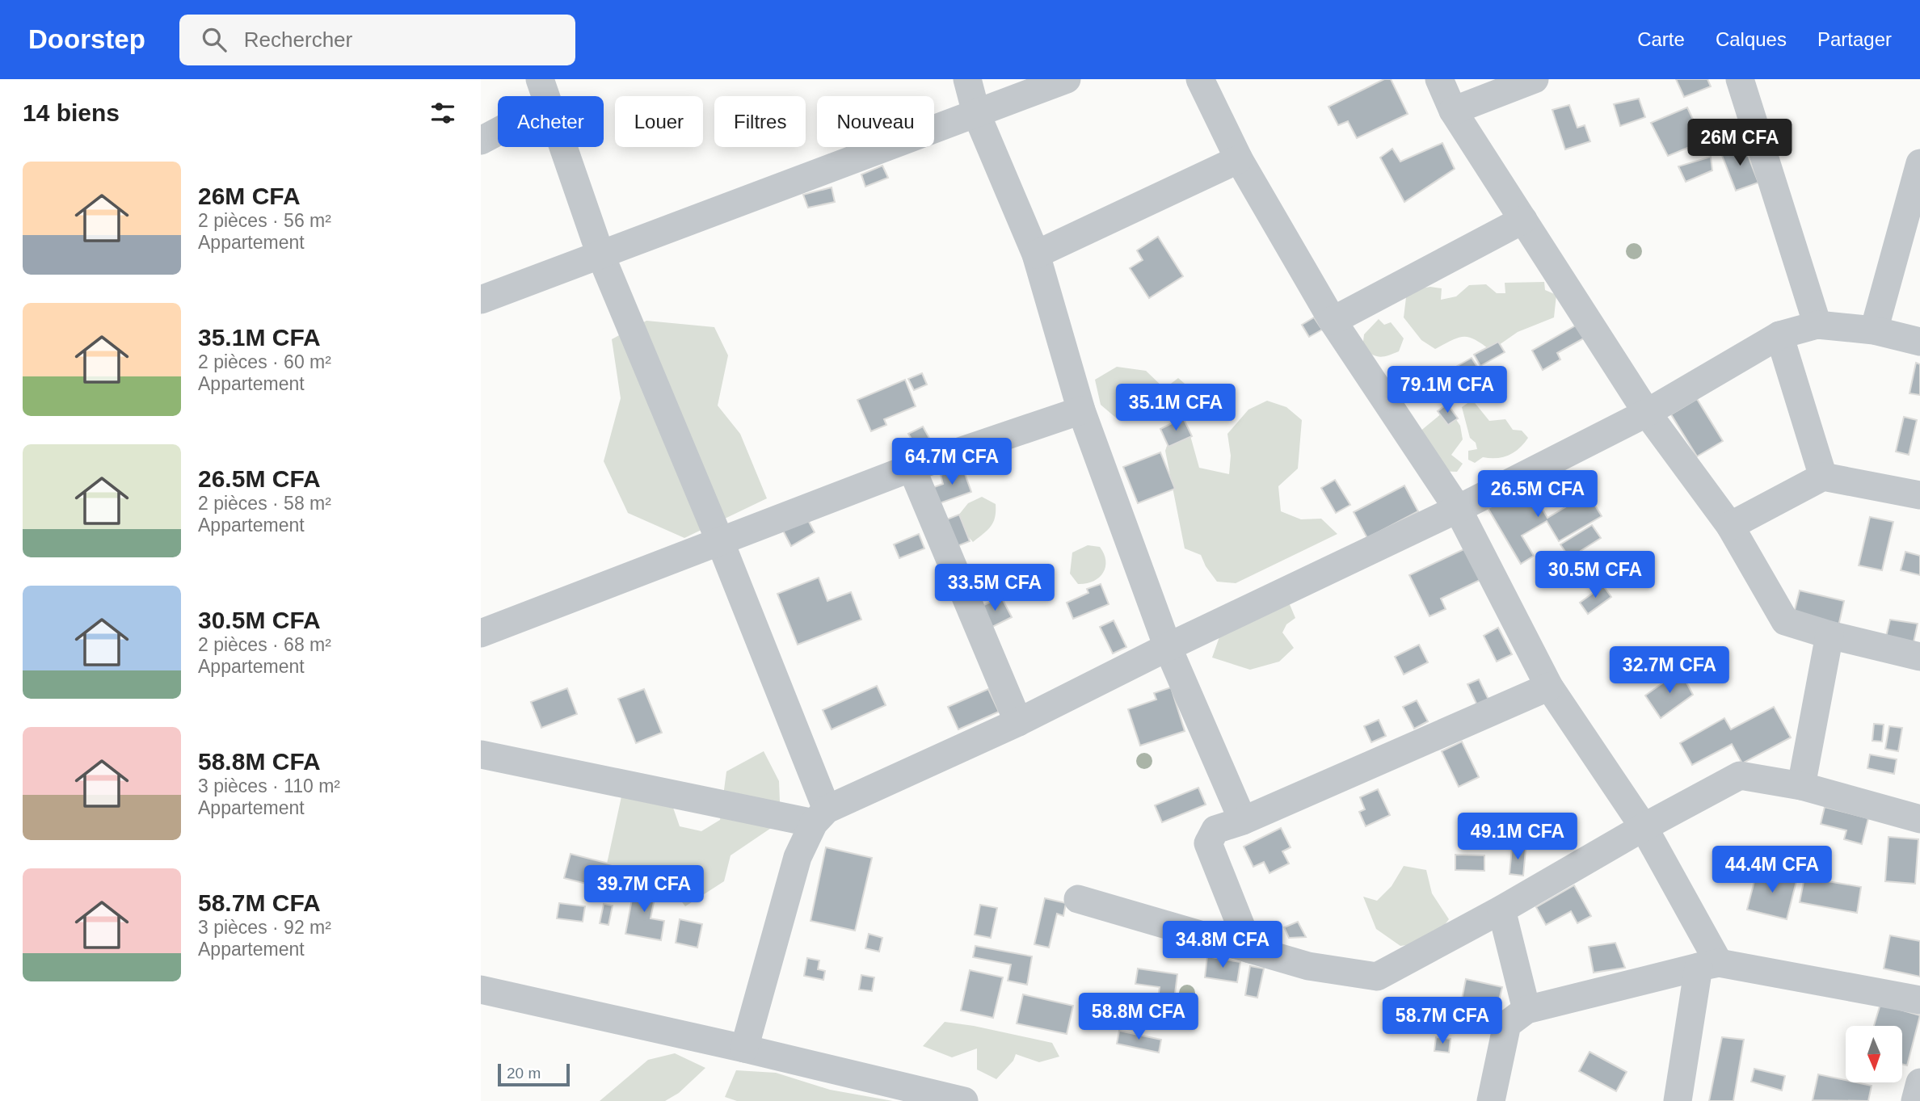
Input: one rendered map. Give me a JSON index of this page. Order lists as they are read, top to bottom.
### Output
{
  "scale_bar": "20 m",
  "north": "bottom",
  "page": {
    "header": "Doorstep",
    "search": "Rechercher",
    "nav": ["Carte", "Calques", "Partager"],
    "heading": "14 biens",
    "chip": [
      "Acheter",
      "Louer",
      "Filtres",
      "Nouveau"
    ],
    "price": [
      "26M CFA",
      "79.1M CFA",
      "35.1M CFA",
      "64.7M CFA",
      "26.5M CFA",
      "30.5M CFA",
      "33.5M CFA",
      "32.7M CFA",
      "49.1M CFA",
      "44.4M CFA",
      "39.7M CFA",
      "34.8M CFA",
      "58.8M CFA",
      "58.7M CFA"
    ],
    "list": [
      {
        "name": "26M CFA",
        "note": "2 pièces · 56 m² · Appartement"
      },
      {
        "name": "35.1M CFA",
        "note": "2 pièces · 60 m² · Appartement"
      },
      {
        "name": "26.5M CFA",
        "note": "2 pièces · 58 m² · Appartement"
      },
      {
        "name": "30.5M CFA",
        "note": "2 pièces · 68 m² · Appartement"
      },
      {
        "name": "58.8M CFA",
        "note": "3 pièces · 110 m² · Appartement"
      },
      {
        "name": "58.7M CFA",
        "note": "3 pièces · 92 m² · Appartement"
      }
    ],
    "scale": "20 m"
  }
}
